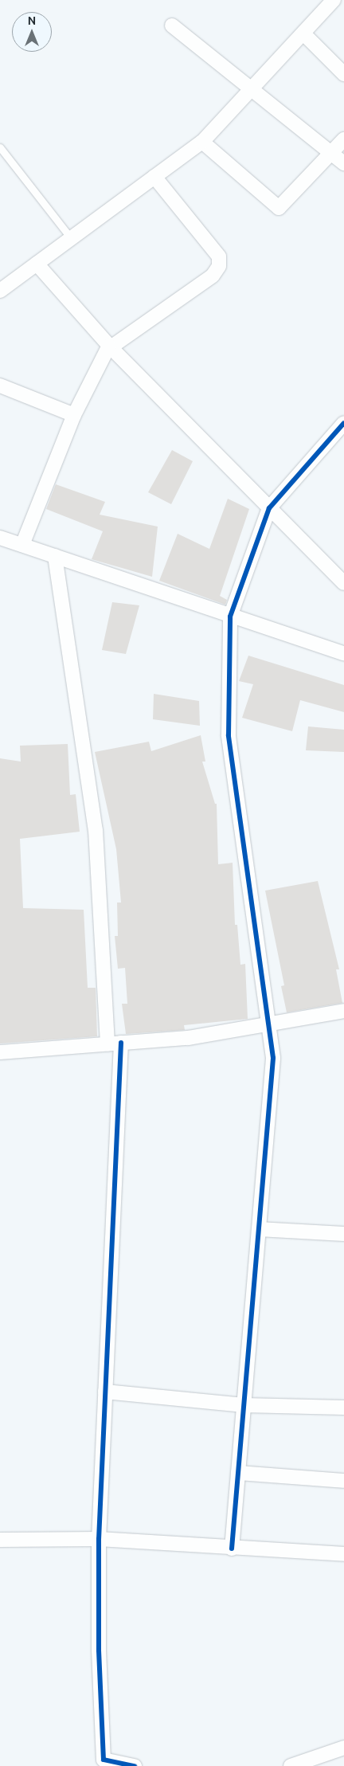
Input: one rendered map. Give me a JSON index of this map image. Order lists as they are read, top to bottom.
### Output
{
  "north": "top"
}
